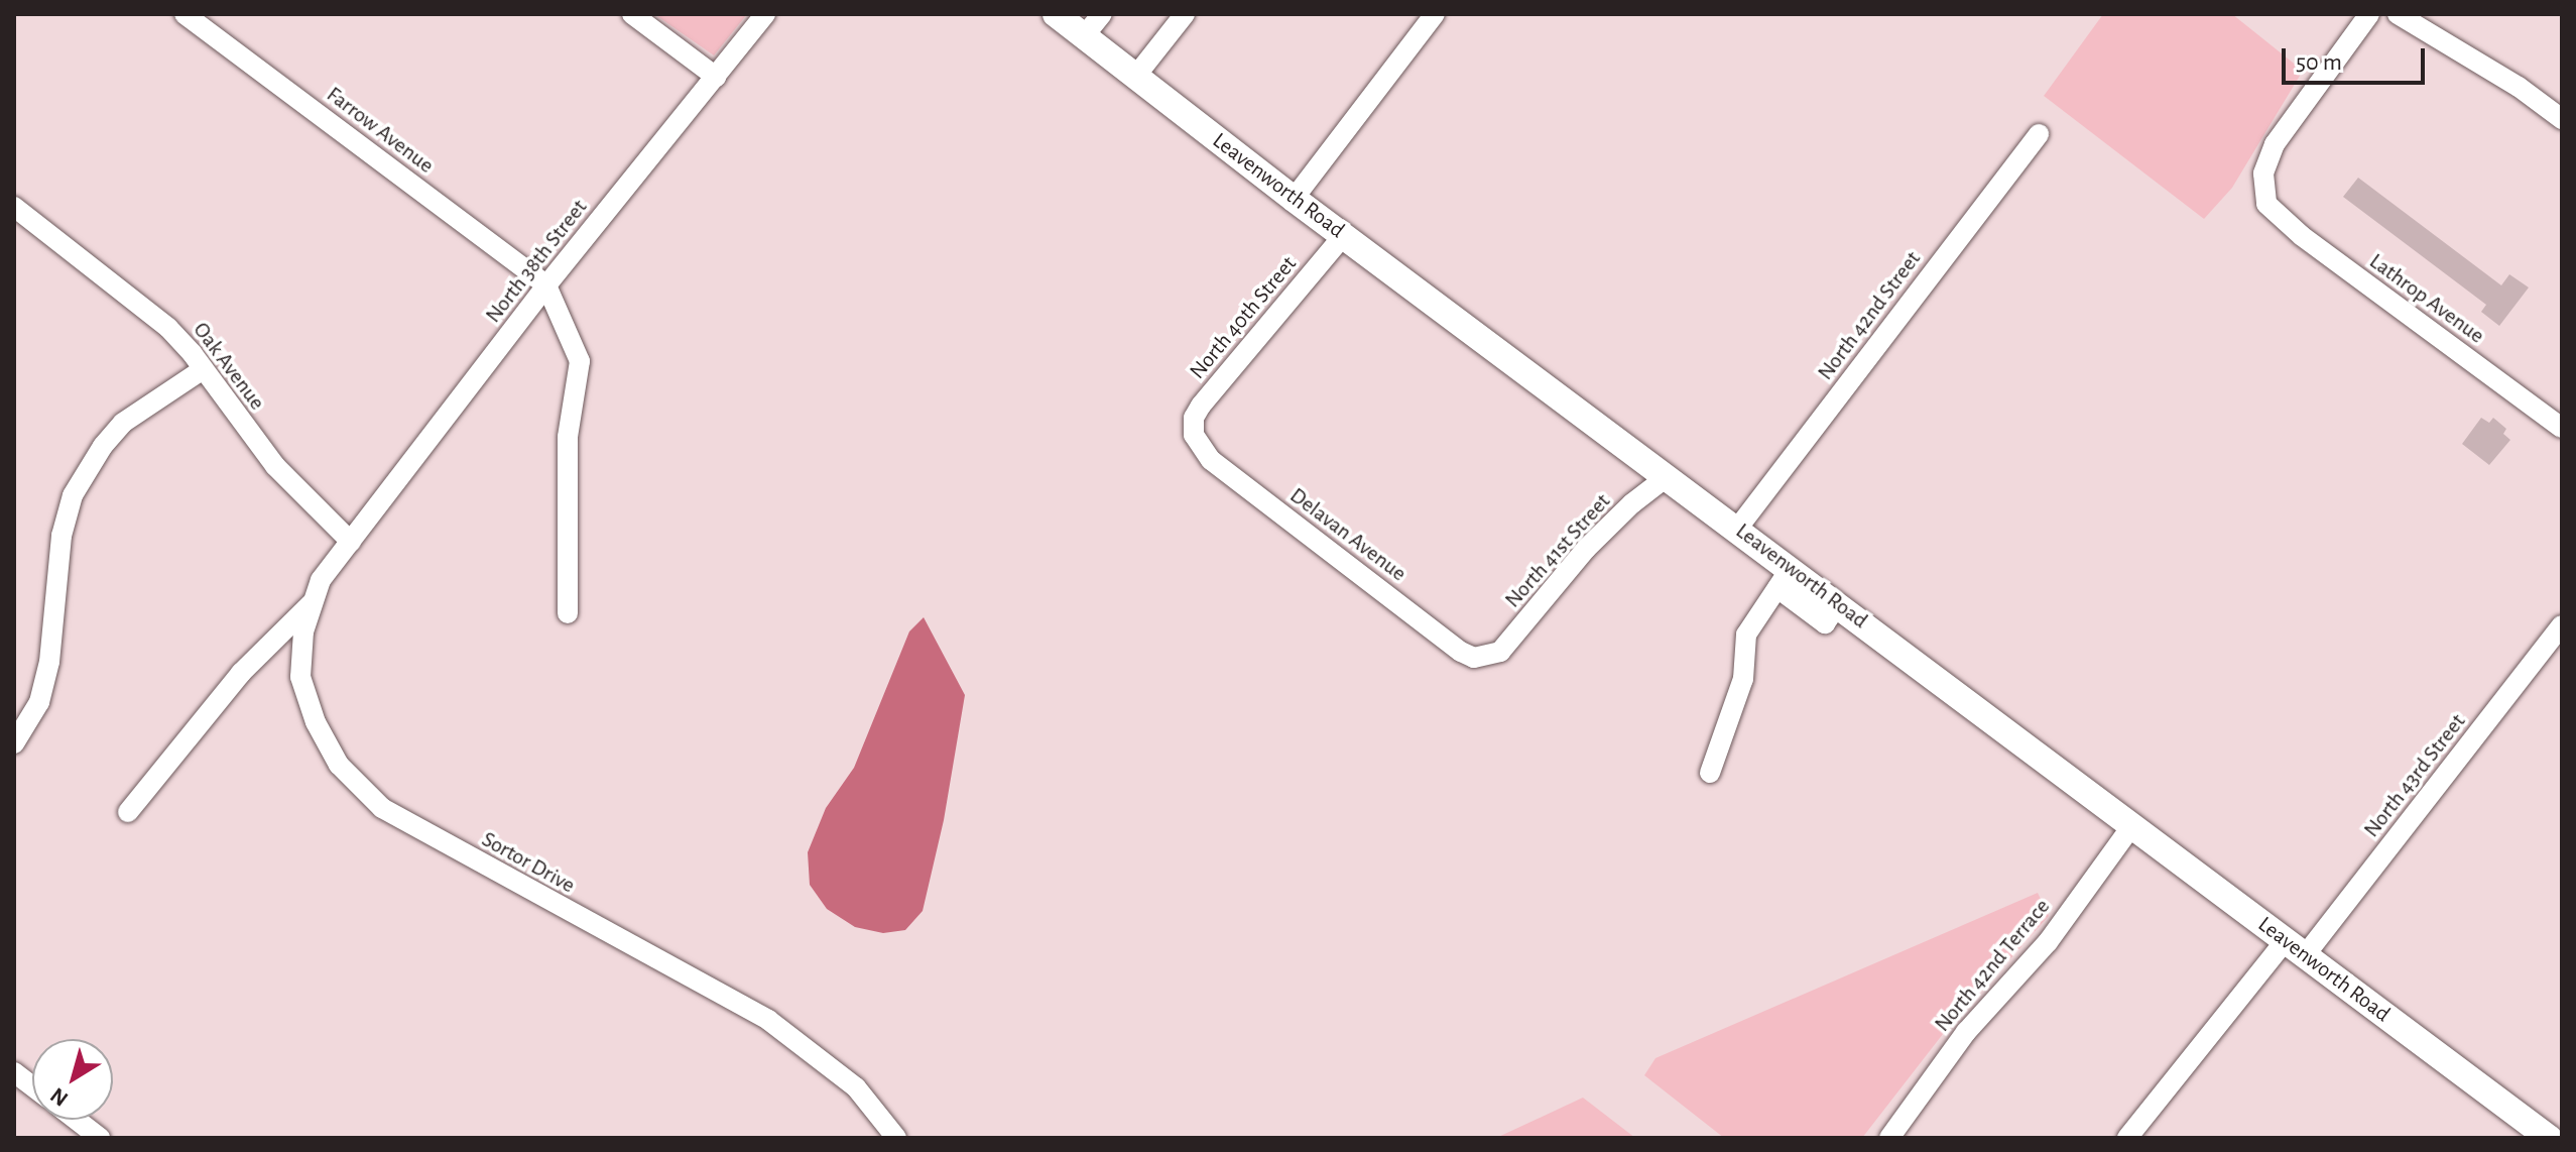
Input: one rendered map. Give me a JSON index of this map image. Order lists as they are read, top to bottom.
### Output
{
  "streets": {
    "main road": ["Leavenworth Road"],
    "street": [
      "Farrow Avenue",
      "North 38th Street",
      "Lathrop Avenue",
      "North 42nd Street",
      "North 40th Street",
      "Oak Avenue",
      "Delavan Avenue",
      "North 41st Street",
      "North 43rd Street",
      "Sortor Drive",
      "North 42nd Terrace"
    ]
  },
  "crossings": [
    ["Farrow Avenue", "North 38th Street"],
    ["Leavenworth Road", "North 42nd Street"],
    ["Leavenworth Road", "North 40th Street"],
    ["Leavenworth Road", "North 41st Street"],
    ["Leavenworth Road", "North 43rd Street"],
    ["Leavenworth Road", "North 42nd Terrace"],
    ["North 38th Street", "Oak Avenue"],
    ["North 38th Street", "Sortor Drive"],
    ["North 40th Street", "Delavan Avenue"],
    ["Oak Avenue", "Sortor Drive"],
    ["Delavan Avenue", "North 41st Street"]
  ],
  "scale_bar": "50 m",
  "north": "bottom left"
}
